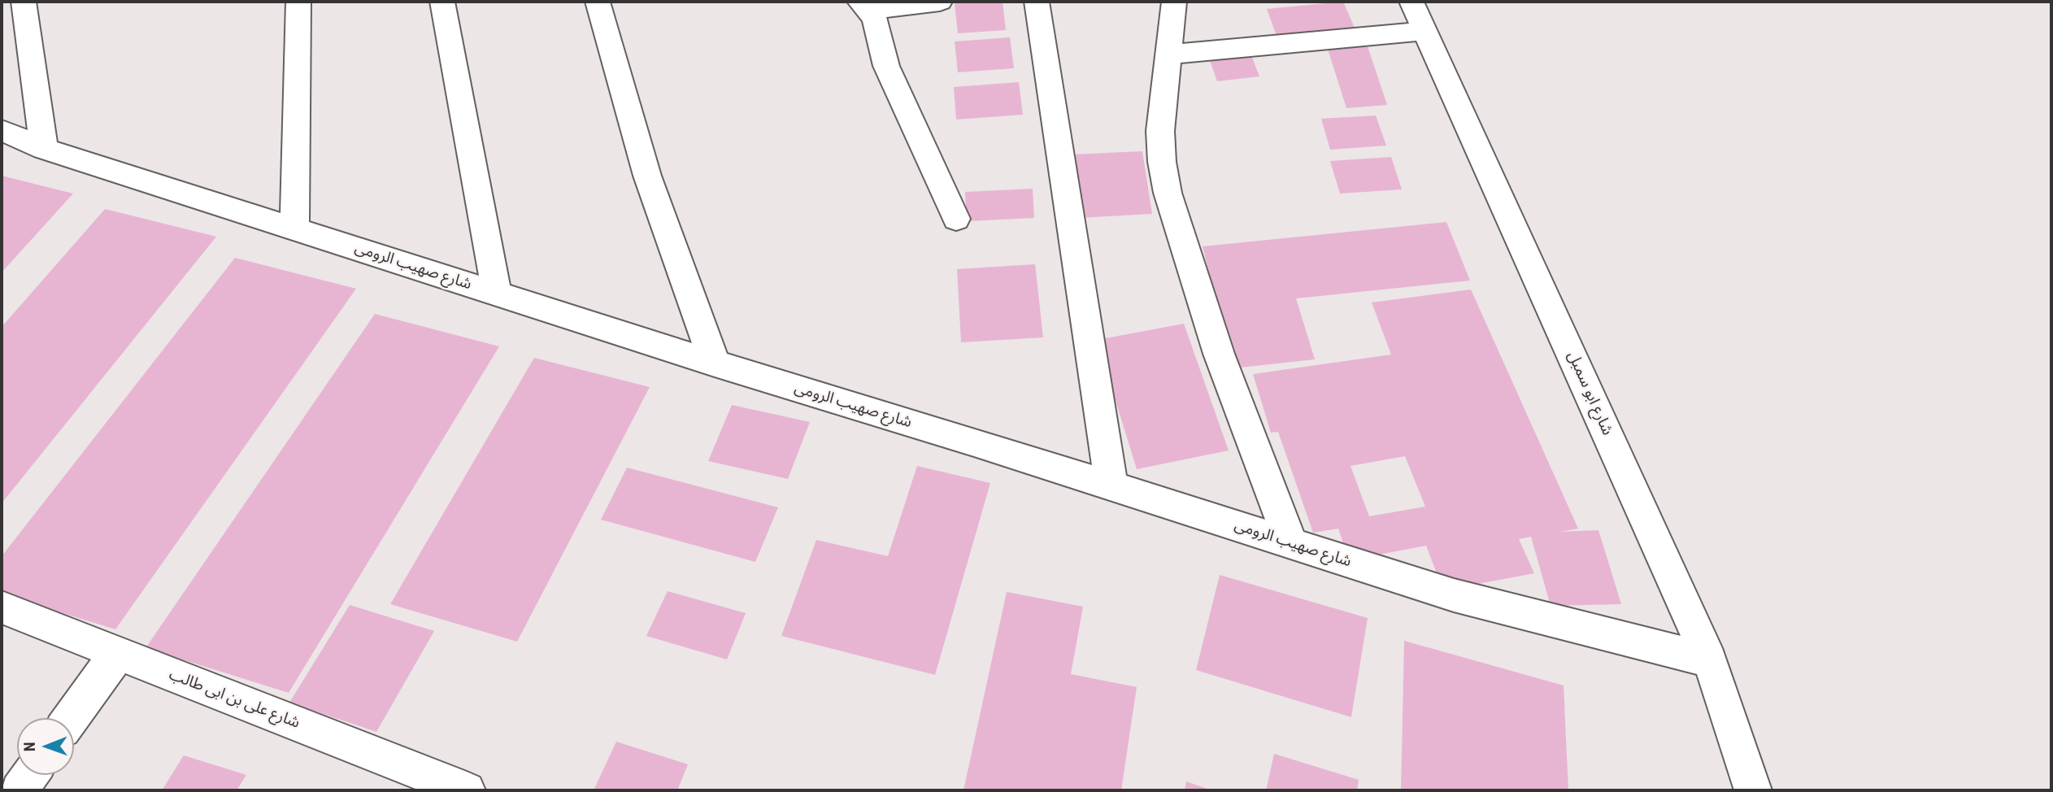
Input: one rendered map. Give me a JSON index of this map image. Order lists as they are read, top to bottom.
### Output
{
  "streets": {
    "street": ["شارع صهيب الرومى", "شارع ابو سمبل", "شارع على بن ابى طالب"]
  },
  "crossings": [
    ["شارع صهيب الرومى", "شارع ابو سمبل"]
  ],
  "north": "left"
}
